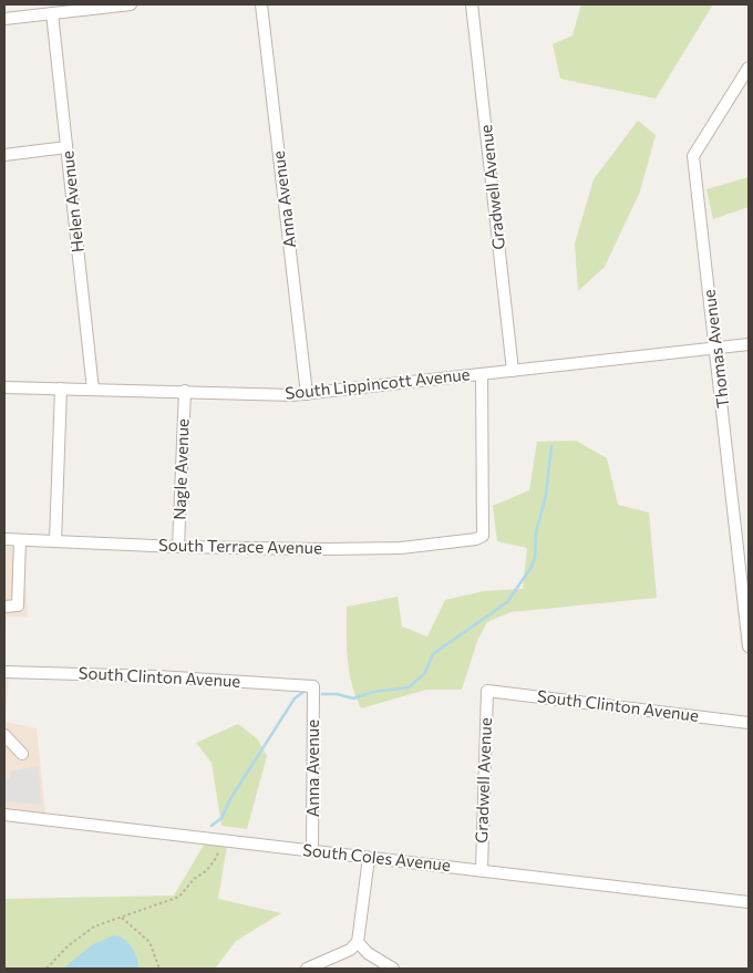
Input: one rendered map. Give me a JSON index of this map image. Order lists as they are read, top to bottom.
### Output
{
  "streets": {
    "street": [
      "Gradwell Avenue",
      "Anna Avenue",
      "Helen Avenue",
      "Thomas Avenue",
      "South Lippincott Avenue",
      "Nagle Avenue",
      "South Terrace Avenue",
      "South Clinton Avenue",
      "South Coles Avenue"
    ]
  },
  "crossings": [
    ["Gradwell Avenue", "South Lippincott Avenue"],
    ["Gradwell Avenue", "South Clinton Avenue"],
    ["Gradwell Avenue", "South Coles Avenue"],
    ["Anna Avenue", "South Lippincott Avenue"],
    ["Anna Avenue", "South Clinton Avenue"],
    ["Anna Avenue", "South Coles Avenue"],
    ["Helen Avenue", "South Lippincott Avenue"],
    ["Thomas Avenue", "South Lippincott Avenue"],
    ["South Lippincott Avenue", "Nagle Avenue"],
    ["South Lippincott Avenue", "South Terrace Avenue"],
    ["Nagle Avenue", "South Terrace Avenue"]
  ]
}
